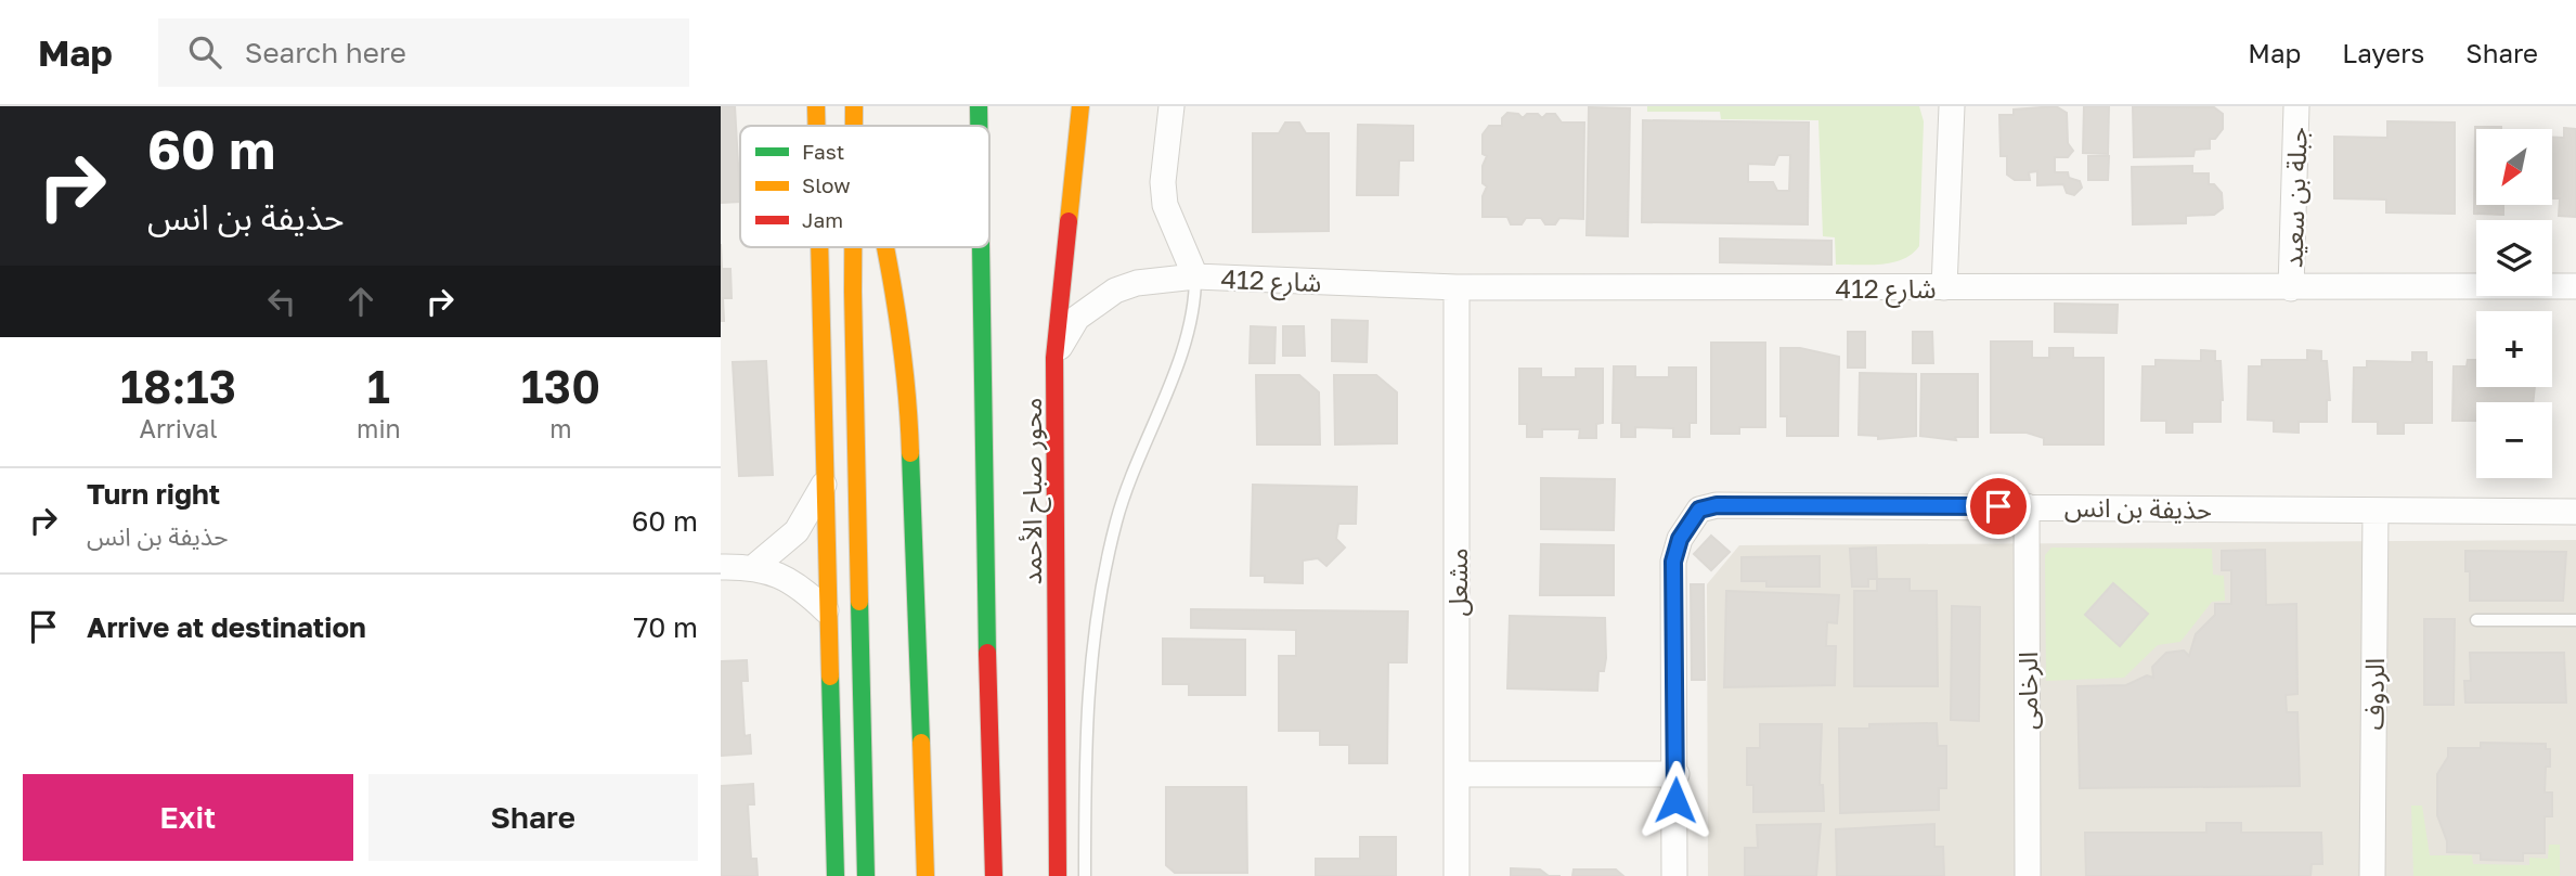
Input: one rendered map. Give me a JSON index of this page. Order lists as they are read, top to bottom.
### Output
{
  "streets": {
    "main road": ["محور صباح الأحمد"],
    "street": [
      "جبلة بن سعيد",
      "شارع 412",
      "حذيفة بن انس",
      "مشعل",
      "الرخامى",
      "الردوف"
    ]
  },
  "crossings": [
    ["جبلة بن سعيد", "شارع 412"],
    ["شارع 412", "محور صباح الأحمد"],
    ["شارع 412", "مشعل"],
    ["حذيفة بن انس", "الرخامى"],
    ["حذيفة بن انس", "الردوف"]
  ],
  "legend": ["Fast", "Slow", "Jam"],
  "north": "bottom left",
  "page": {
    "header": "Map",
    "search": "Search here",
    "nav": ["Map", "Layers", "Share"],
    "turn": ["60 m", "حذيفة بن انس"],
    "map_buttons": ["+", "−"],
    "eta": [
      "18:13",
      "Arrival",
      "1",
      "min",
      "130",
      "m"
    ],
    "list": [
      {
        "name": "Turn right",
        "note": "حذيفة بن انس",
        "value": "60 m"
      },
      {
        "name": "Arrive at destination",
        "value": "70 m"
      }
    ],
    "buttons": ["Exit", "Share"]
  }
}
